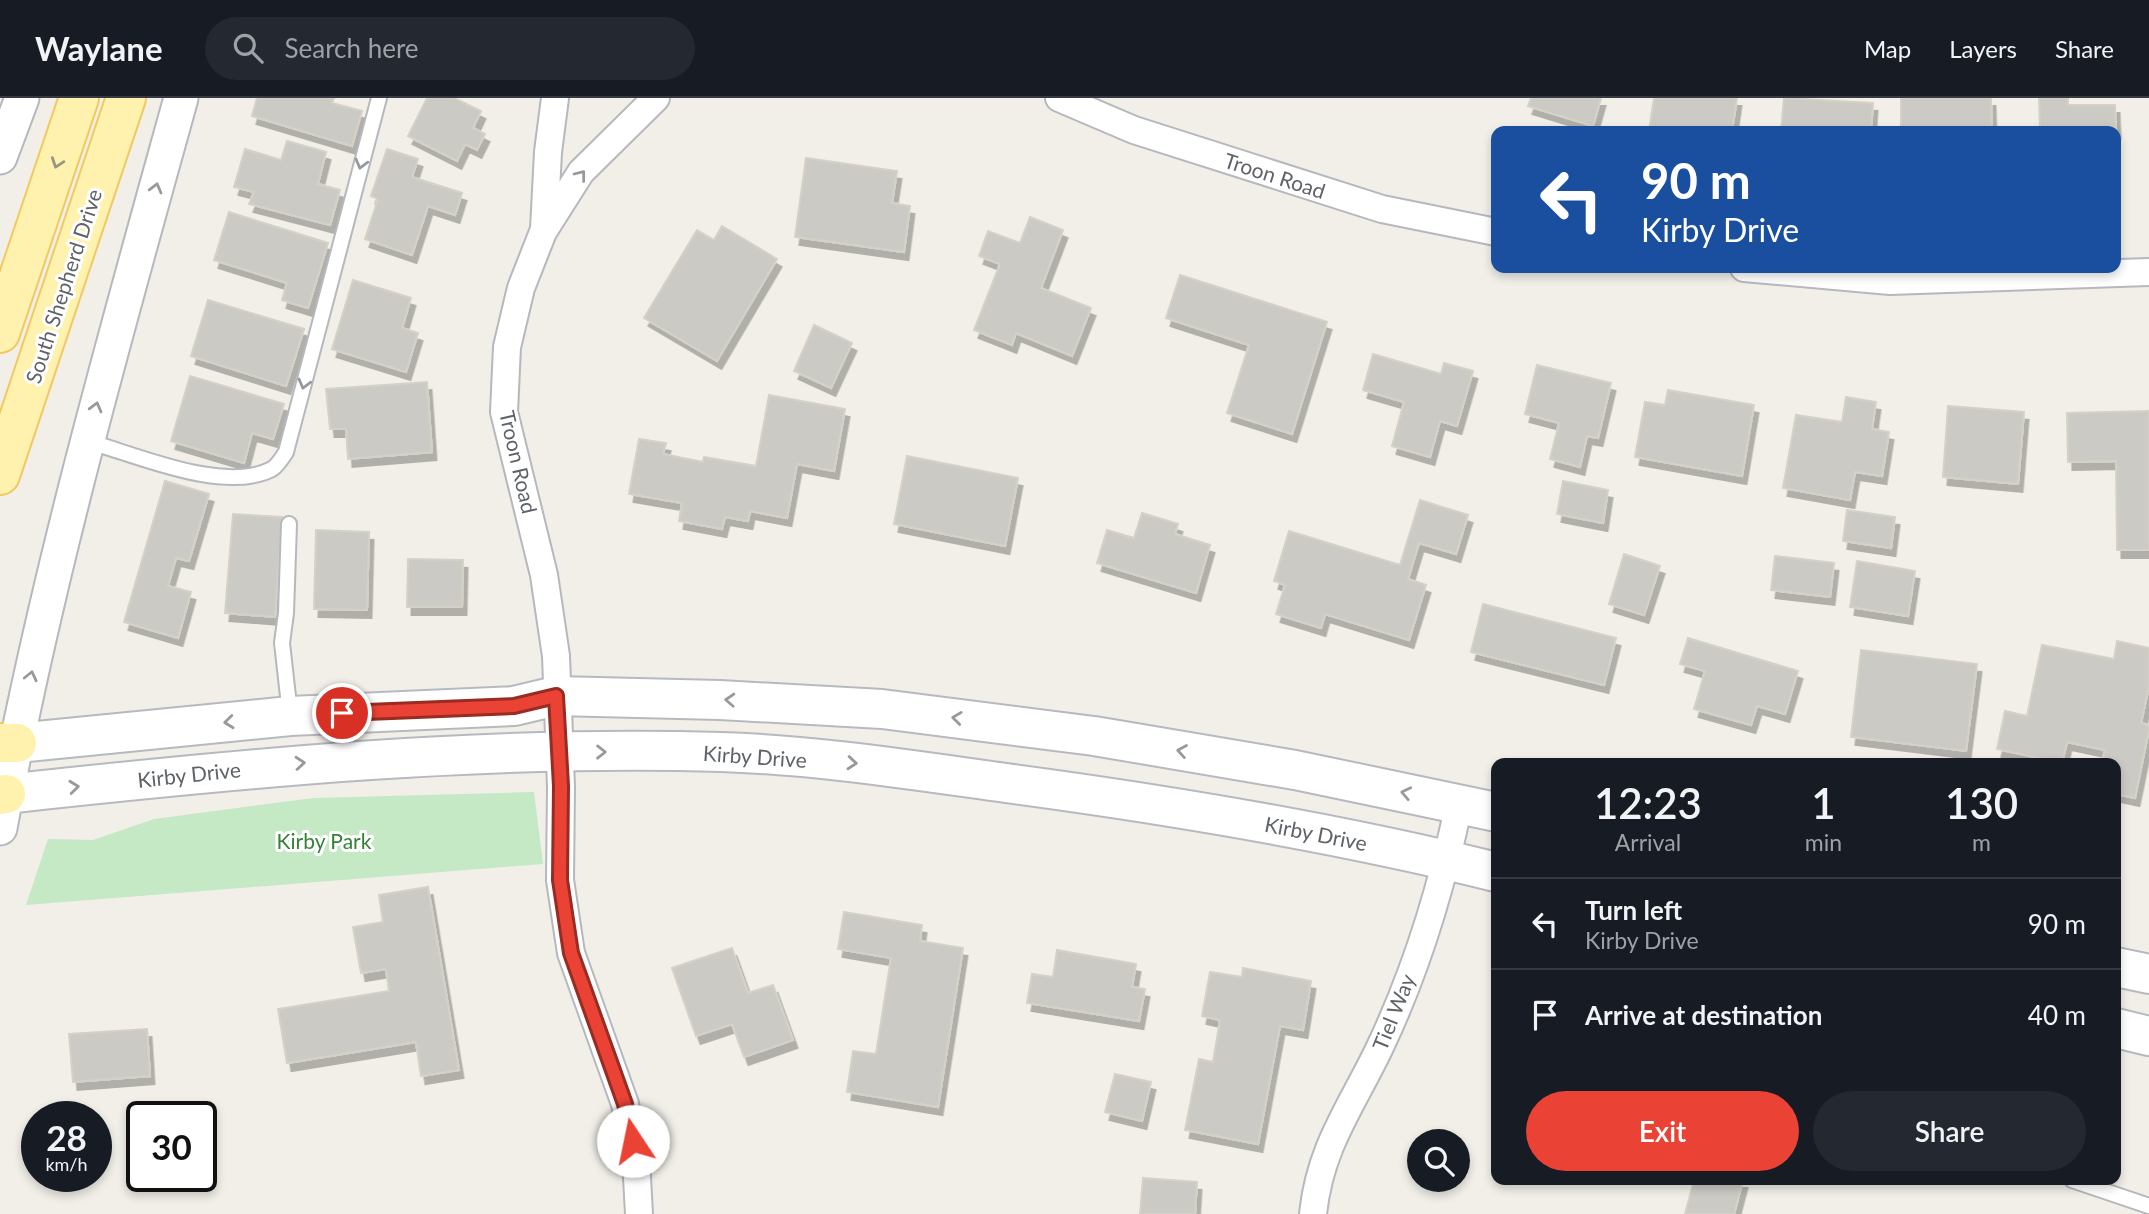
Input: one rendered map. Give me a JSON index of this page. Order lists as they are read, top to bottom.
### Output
{
  "streets": {
    "main road": ["South Shepherd Drive", "Kirby Drive"],
    "street": ["Troon Road", "Tiel Way"]
  },
  "crossings": [
    ["Kirby Drive", "Tiel Way"]
  ],
  "parks": ["Kirby Park"],
  "page": {
    "header": "Waylane",
    "search": "Search here",
    "nav": ["Map", "Layers", "Share"],
    "turn": ["90 m", "Kirby Drive"],
    "eta": [
      "12:23",
      "Arrival",
      "1",
      "min",
      "130",
      "m"
    ],
    "list": [
      {
        "name": "Turn left",
        "note": "Kirby Drive",
        "value": "90 m"
      },
      {
        "name": "Arrive at destination",
        "value": "40 m"
      }
    ],
    "buttons": ["Exit", "Share"],
    "speed": "28 km/h",
    "limit": "30"
  }
}
